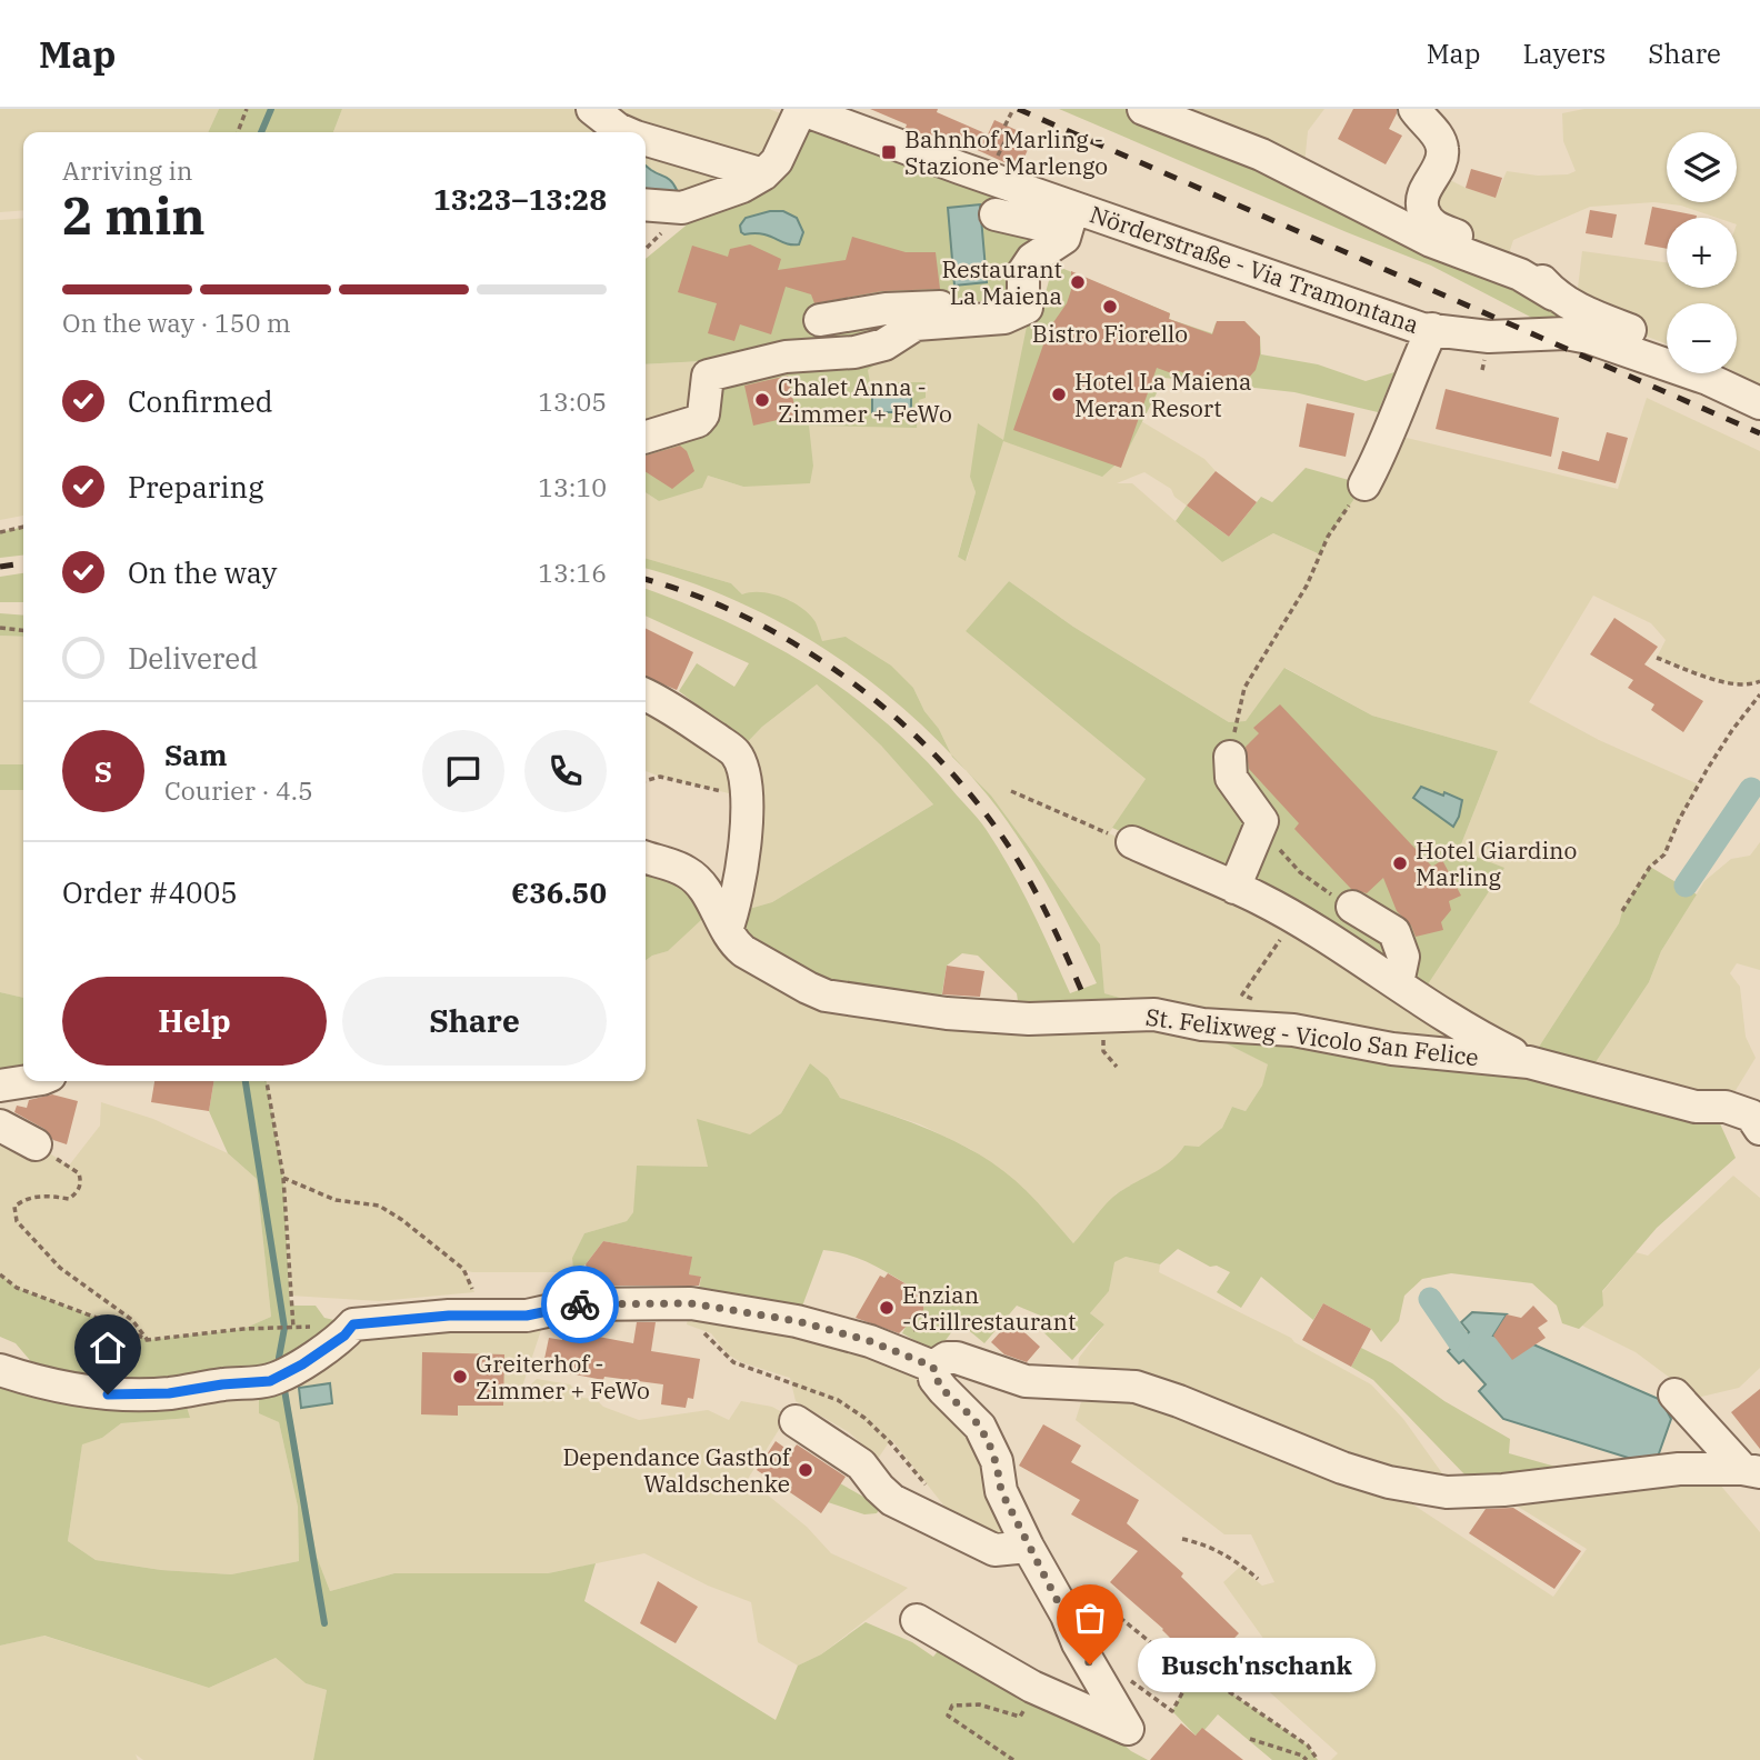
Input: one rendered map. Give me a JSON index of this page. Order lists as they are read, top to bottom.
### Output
{
  "streets": {
    "street": ["Nörderstraße - Via Tramontana", "St. Felixweg - Vicolo San Felice"]
  },
  "places": {
    "transit": ["Bahnhof Marling - Stazione Marlengo"],
    "other": [
      "Restaurant La Maiena",
      "Bistro Fiorello",
      "Hotel La Maiena Meran Resort",
      "Chalet Anna - Zimmer + FeWo",
      "Hotel Giardino Marling",
      "Enzian -Grillrestaurant",
      "Greiterhof - Zimmer + FeWo",
      "Dependance Gasthof Waldschenke",
      "Busch'nschank"
    ]
  },
  "page": {
    "header": "Map",
    "nav": ["Map", "Layers", "Share"],
    "map_buttons": ["+", "−"],
    "heading": ["2 min", "Arriving in", "13:23–13:28"],
    "panel": [
      "Sam",
      "Courier · 4.5",
      "Order #4005",
      "€36.50"
    ],
    "bar": "On the way · 150 m",
    "list": [
      ["Confirmed", "13:05"],
      ["Preparing", "13:10"],
      ["On the way", "13:16"],
      "Delivered"
    ],
    "round": "S",
    "buttons": ["Help", "Share"],
    "bubble": "Busch'nschank"
  }
}
